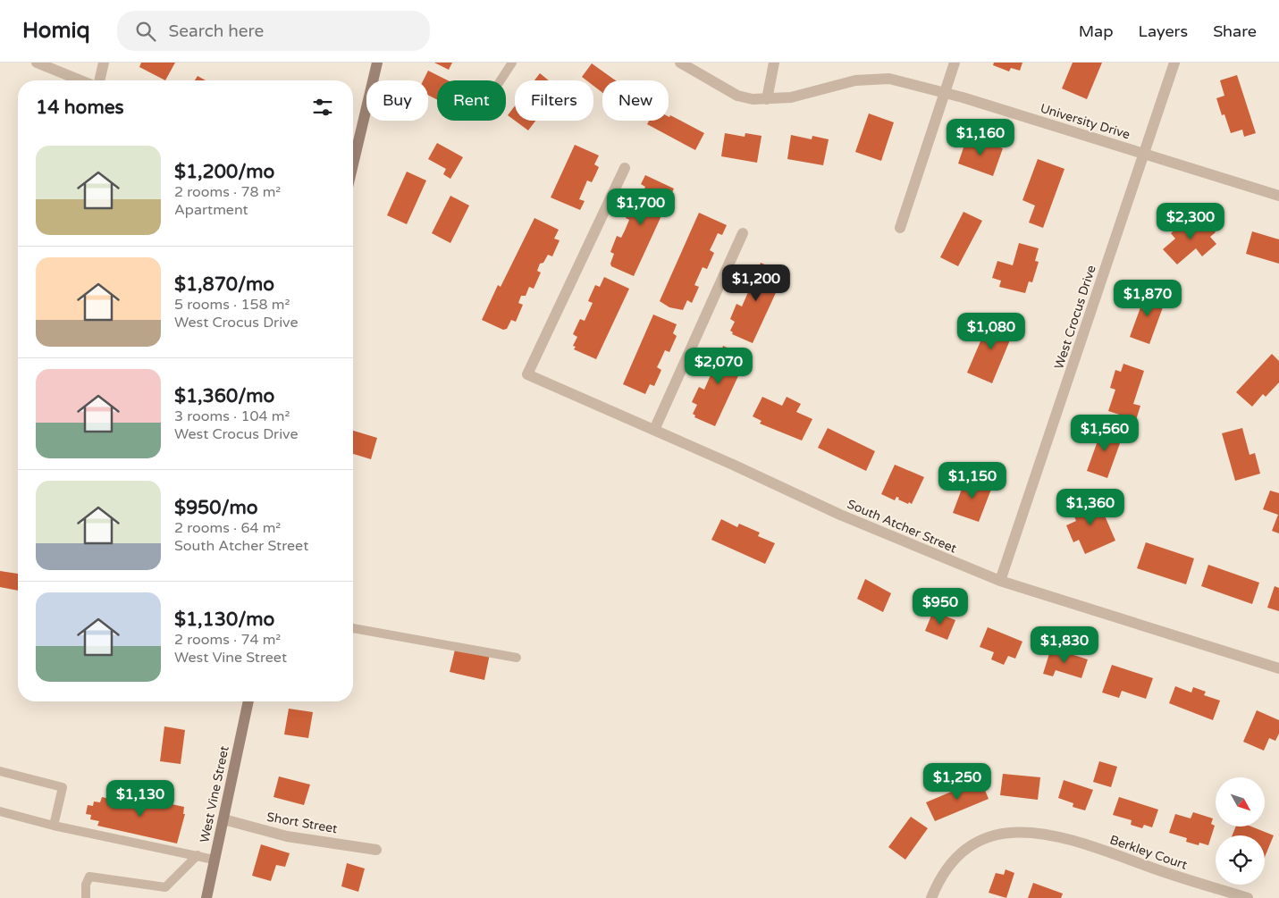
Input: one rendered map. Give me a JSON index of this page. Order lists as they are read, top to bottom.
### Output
{
  "streets": {
    "main road": ["West Vine Street"],
    "street": [
      "University Drive",
      "West Crocus Drive",
      "South Atcher Street",
      "Short Street",
      "Berkley Court"
    ]
  },
  "crossings": [
    ["University Drive", "West Crocus Drive"],
    ["West Crocus Drive", "South Atcher Street"],
    ["West Vine Street", "Short Street"]
  ],
  "north": "bottom right",
  "page": {
    "header": "Homiq",
    "search": "Search here",
    "nav": ["Map", "Layers", "Share"],
    "chip": [
      "Buy",
      "Rent",
      "Filters",
      "New"
    ],
    "heading": "14 homes",
    "price": [
      "$1,160",
      "$1,700",
      "$2,300",
      "$1,200",
      "$1,870",
      "$1,080",
      "$2,070",
      "$1,560",
      "$1,150",
      "$1,360",
      "$950",
      "$1,830",
      "$1,250",
      "$1,130"
    ],
    "list": [
      {
        "name": "$1,200/mo",
        "note": "2 rooms · 78 m² · Apartment"
      },
      {
        "name": "$1,870/mo",
        "note": "5 rooms · 158 m² · West Crocus Drive"
      },
      {
        "name": "$1,360/mo",
        "note": "3 rooms · 104 m² · West Crocus Drive"
      },
      {
        "name": "$950/mo",
        "note": "2 rooms · 64 m² · South Atcher Street"
      },
      {
        "name": "$1,130/mo",
        "note": "2 rooms · 74 m² · West Vine Street"
      }
    ]
  }
}
